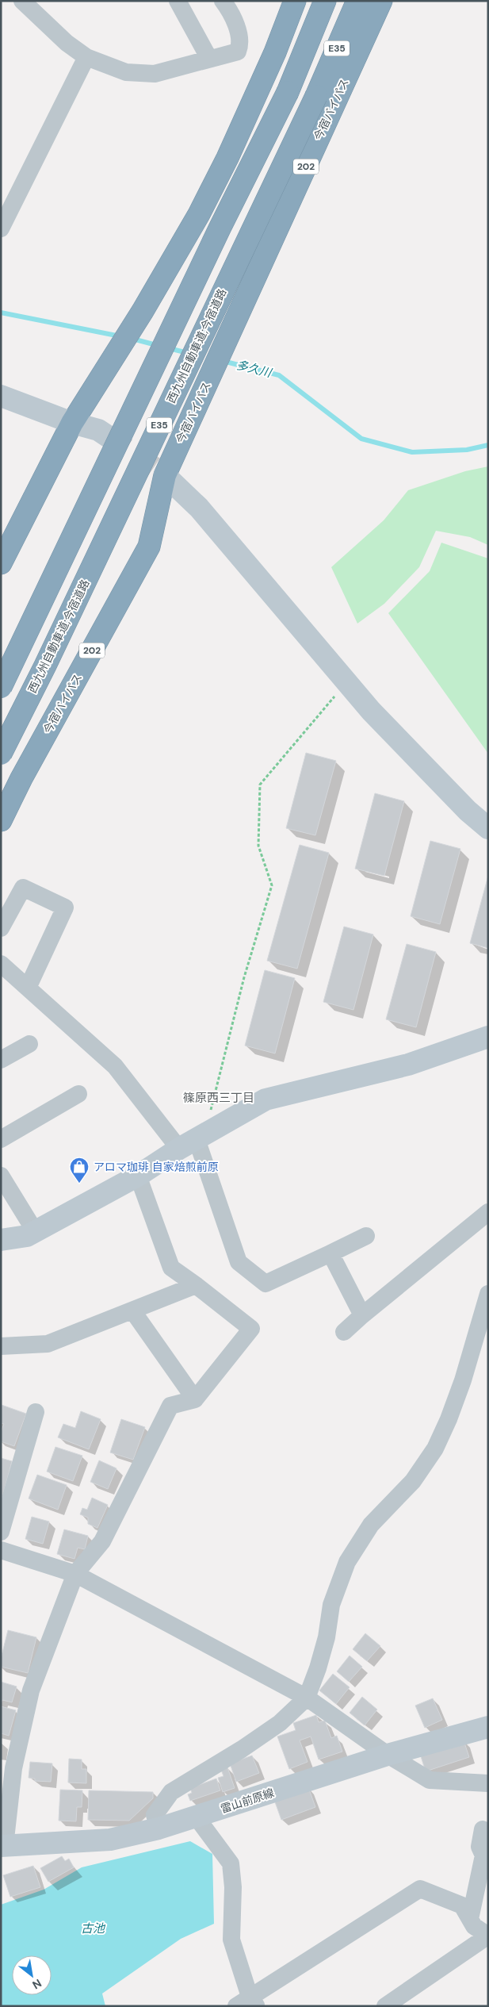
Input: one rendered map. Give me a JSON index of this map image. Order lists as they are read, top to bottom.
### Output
{
  "streets": {
    "highway": [
      "E35",
      "今宿バイパス",
      "202",
      "西九州自動車道;今宿道路"
    ],
    "street": ["雷山前原線"]
  },
  "districts": ["篠原西三丁目"],
  "water": ["多久川", "古池"],
  "places": {
    "shop": ["アロマ珈琲 自家焙煎前原"]
  },
  "north": "bottom right"
}
